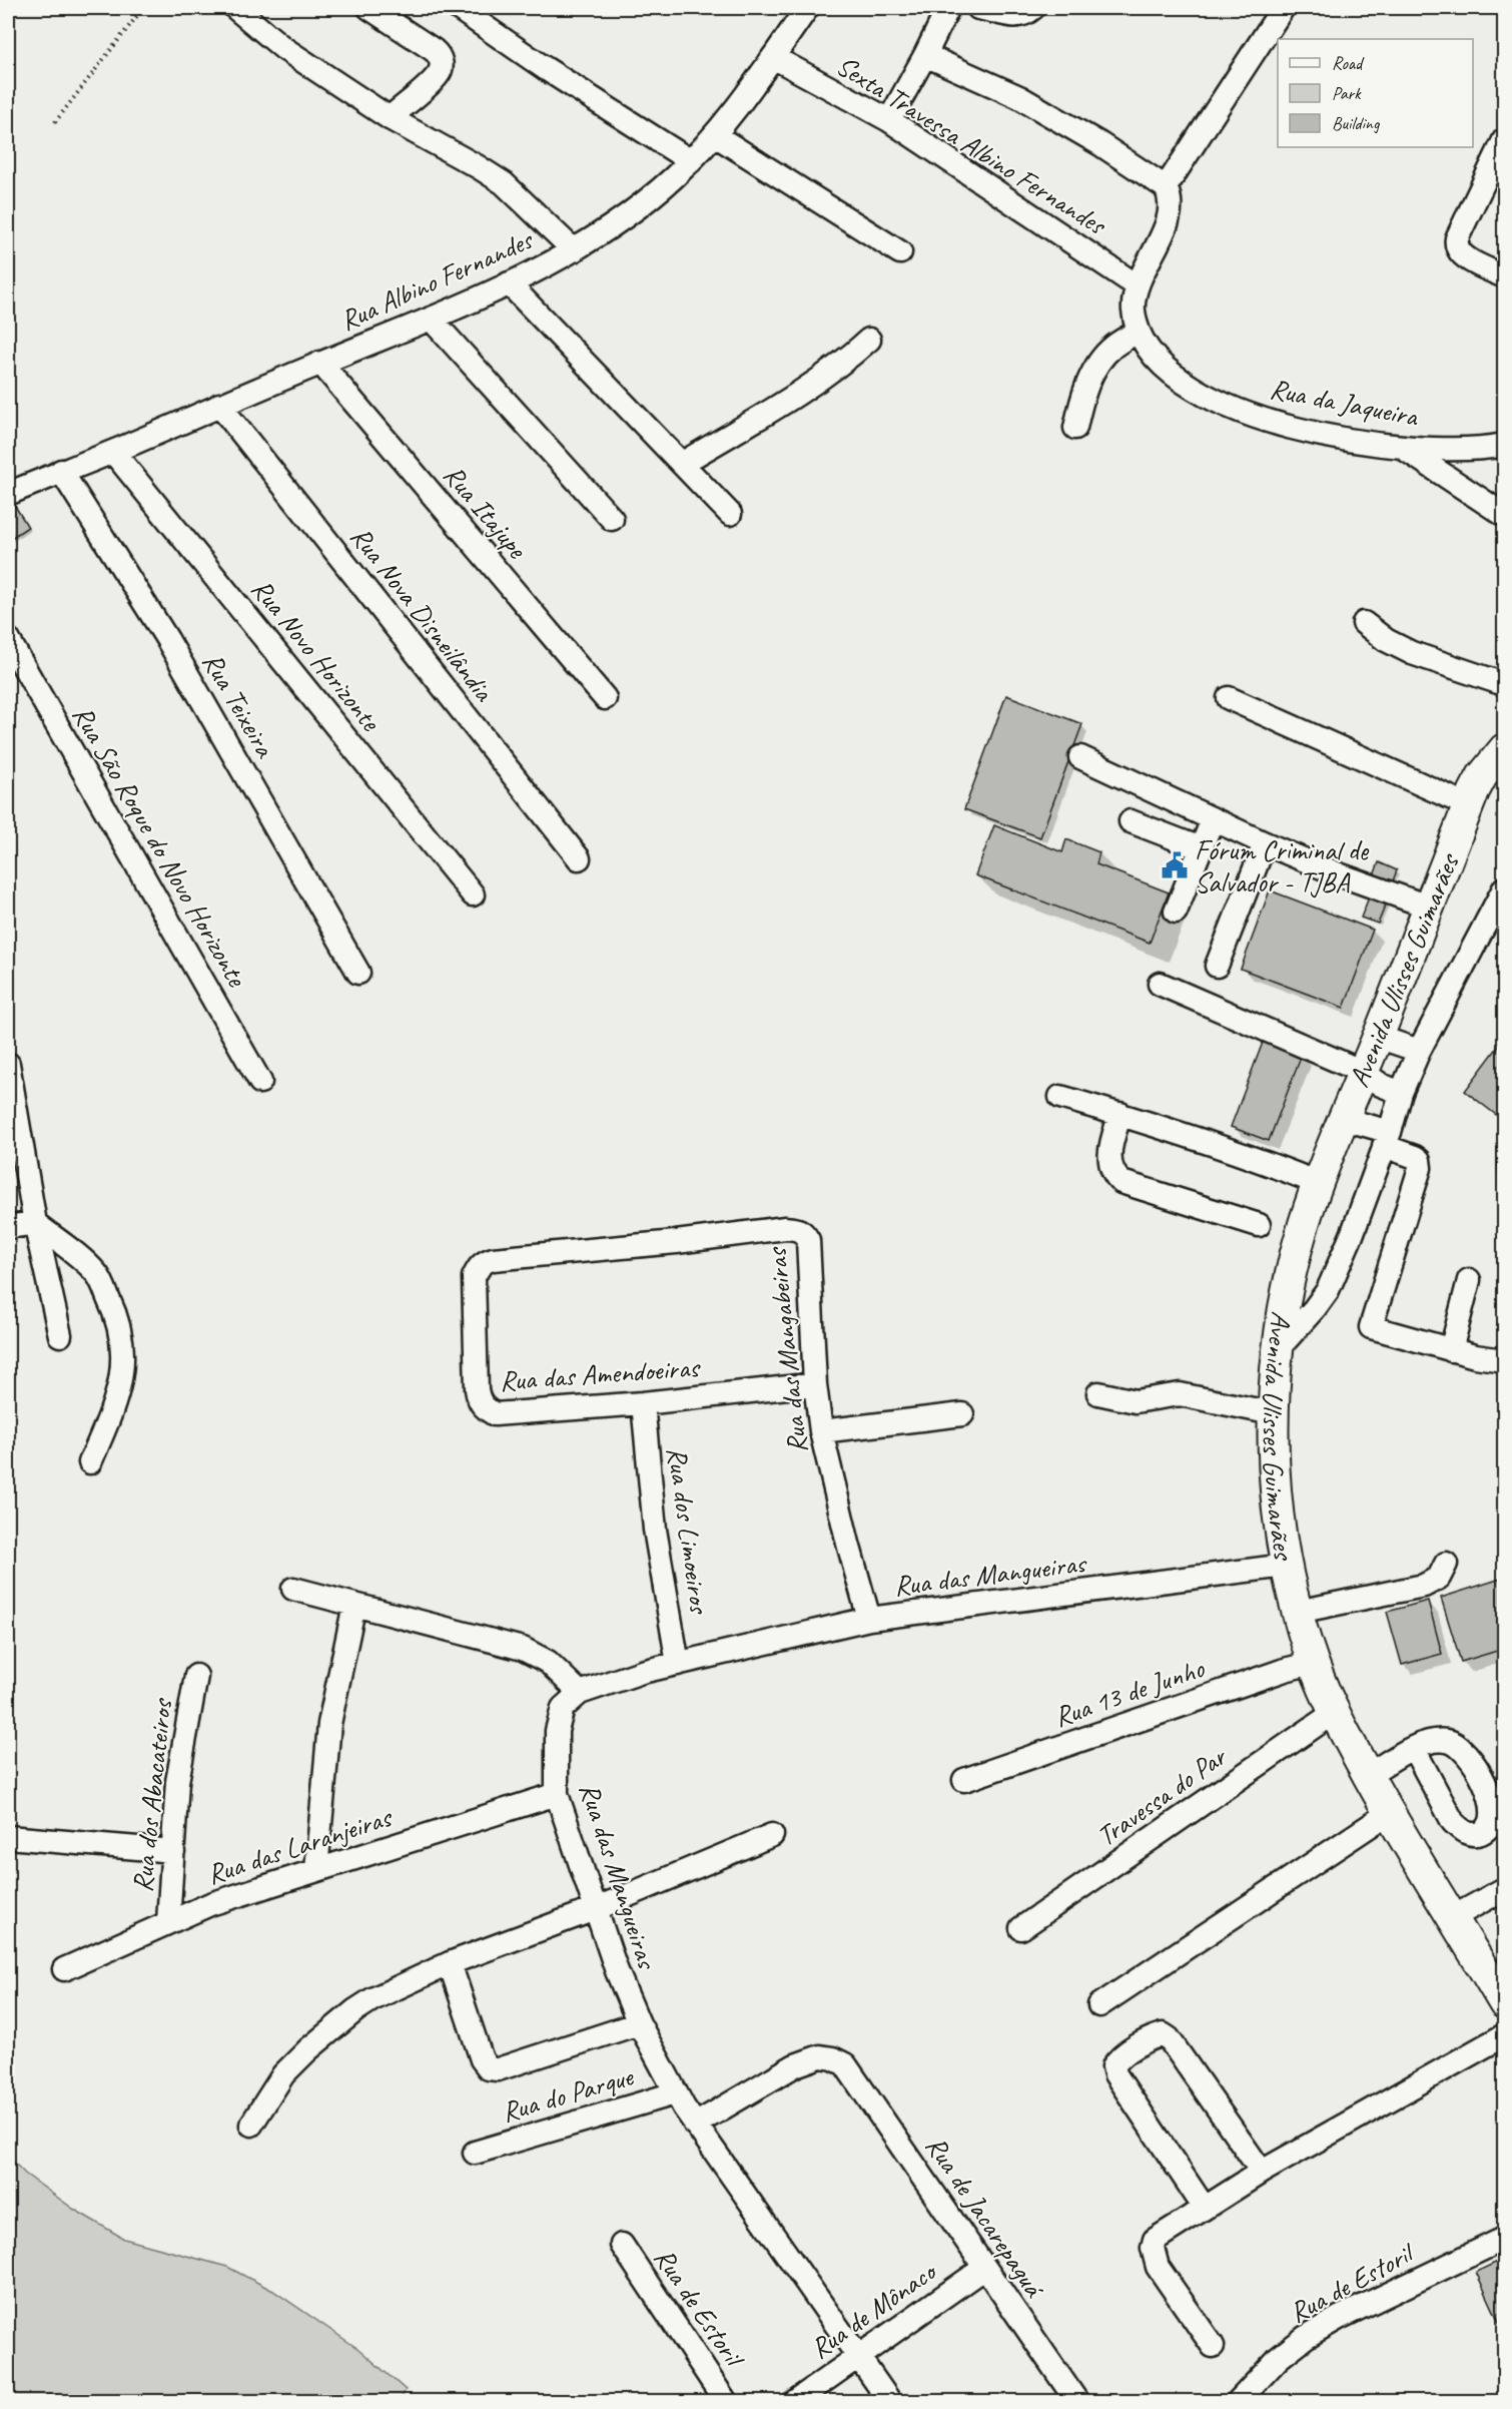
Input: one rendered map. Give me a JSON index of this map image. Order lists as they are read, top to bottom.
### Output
{
  "streets": {
    "main road": ["Avenida Ulisses Guimarães"],
    "street": [
      "Sexta Travessa Albino Fernandes",
      "Rua Albino Fernandes",
      "Rua da Jaqueira",
      "Rua Itajupe",
      "Rua Nova Disneilândia",
      "Rua Novo Horizonte",
      "Rua Teixeira",
      "Rua São Roque do Novo Horizonte",
      "Rua das Mangabeiras",
      "Rua das Amendoeiras",
      "Rua dos Limoeiros",
      "Rua das Mangueiras",
      "Rua 13 de Junho",
      "Rua dos Abacateiros",
      "Travessa do Par",
      "Rua das Laranjeiras",
      "Rua do Parque",
      "Rua de Jacarepaguá",
      "Rua de Estoril",
      "Rua de Mônaco"
    ]
  },
  "crossings": [
    ["Sexta Travessa Albino Fernandes", "Rua Albino Fernandes"],
    ["Sexta Travessa Albino Fernandes", "Rua da Jaqueira"],
    ["Rua Albino Fernandes", "Rua Itajupe"],
    ["Rua Albino Fernandes", "Rua Nova Disneilândia"],
    ["Rua Albino Fernandes", "Rua Novo Horizonte"],
    ["Rua Albino Fernandes", "Rua Teixeira"],
    ["Avenida Ulisses Guimarães", "Rua das Mangueiras"],
    ["Avenida Ulisses Guimarães", "Rua 13 de Junho"],
    ["Avenida Ulisses Guimarães", "Travessa do Par"],
    ["Rua das Mangabeiras", "Rua das Amendoeiras"],
    ["Rua das Mangabeiras", "Rua das Mangueiras"],
    ["Rua das Amendoeiras", "Rua dos Limoeiros"],
    ["Rua dos Limoeiros", "Rua das Mangueiras"],
    ["Rua das Mangueiras", "Rua das Laranjeiras"],
    ["Rua das Mangueiras", "Rua do Parque"],
    ["Rua das Mangueiras", "Rua de Jacarepaguá"],
    ["Rua das Mangueiras", "Rua de Mônaco"],
    ["Rua dos Abacateiros", "Rua das Laranjeiras"],
    ["Rua de Jacarepaguá", "Rua de Mônaco"]
  ],
  "places": {
    "public building": ["Fórum Criminal de Salvador - TJBA"]
  },
  "legend": ["Road", "Park", "Building"]
}
